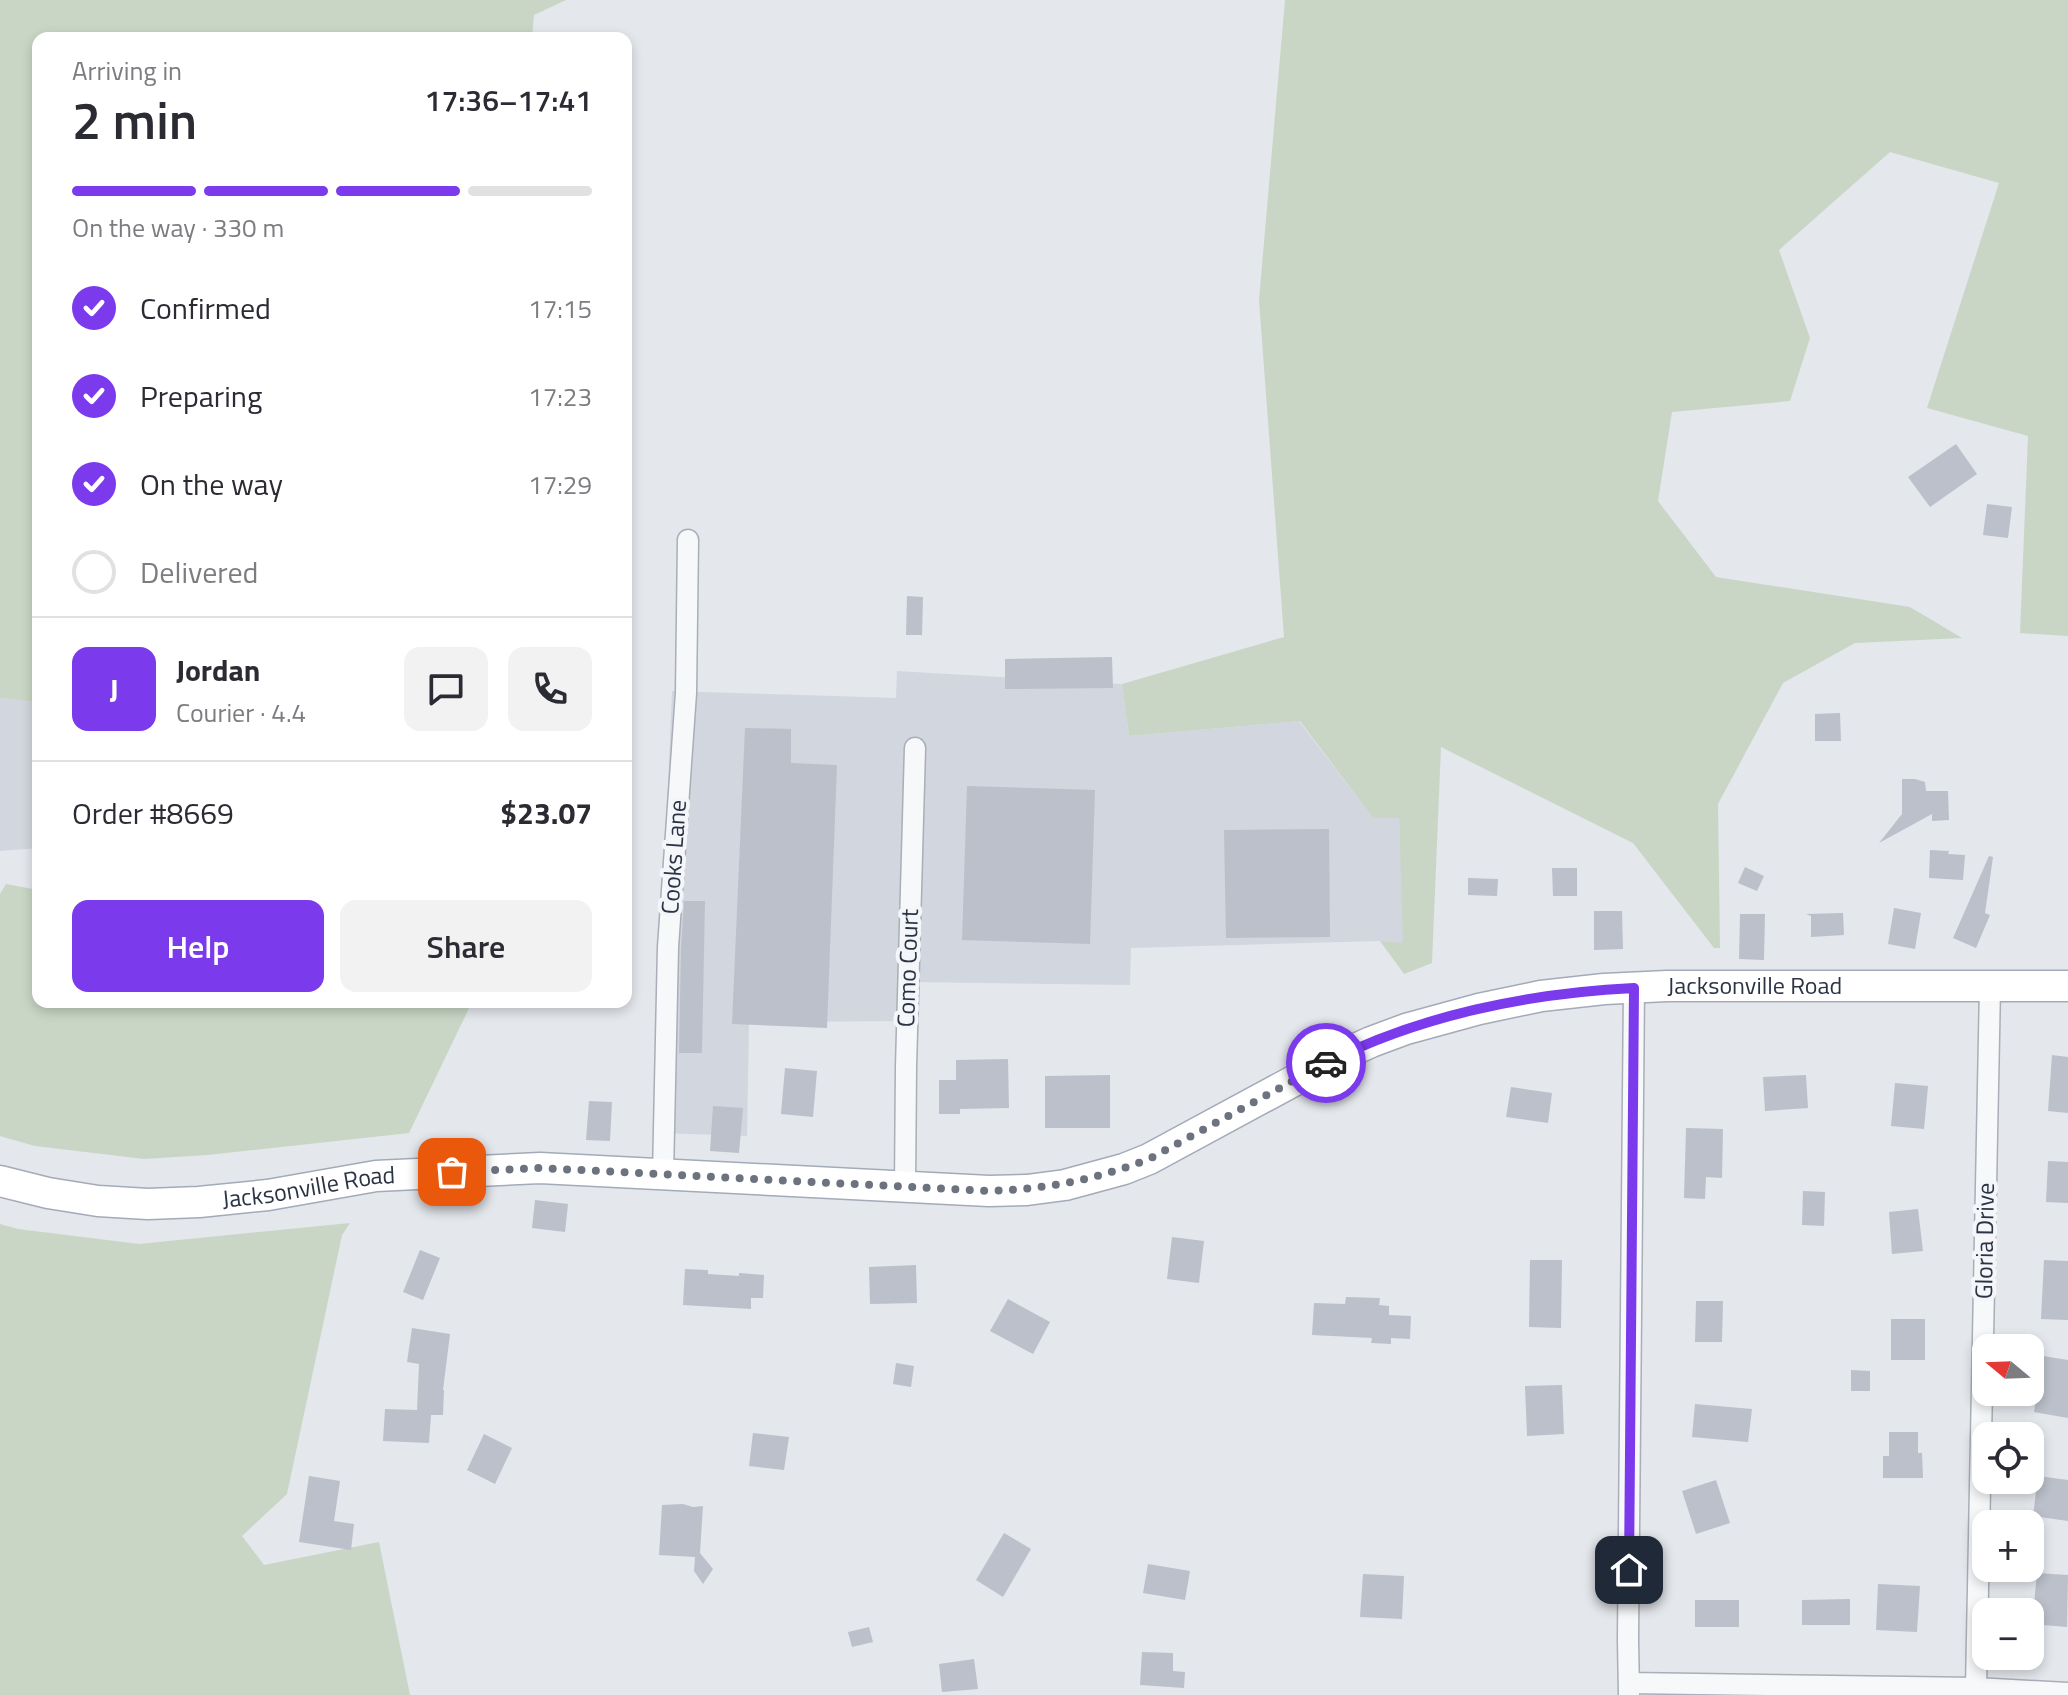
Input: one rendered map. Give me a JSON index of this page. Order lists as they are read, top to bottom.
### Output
{
  "streets": {
    "main road": ["Jacksonville Road"],
    "street": ["Cooks Lane", "Como Court", "Gloria Drive"]
  },
  "crossings": [
    ["Cooks Lane", "Jacksonville Road"],
    ["Como Court", "Jacksonville Road"],
    ["Jacksonville Road", "Gloria Drive"]
  ],
  "north": "left",
  "page": {
    "heading": ["2 min", "Arriving in", "17:36–17:41"],
    "panel": [
      "Jordan",
      "Courier · 4.4",
      "Order #8669",
      "$23.07"
    ],
    "bar": "On the way · 330 m",
    "list": [
      ["Confirmed", "17:15"],
      ["Preparing", "17:23"],
      ["On the way", "17:29"],
      "Delivered"
    ],
    "round": "J",
    "buttons": ["Help", "Share"],
    "map_buttons": ["+", "−"]
  }
}
